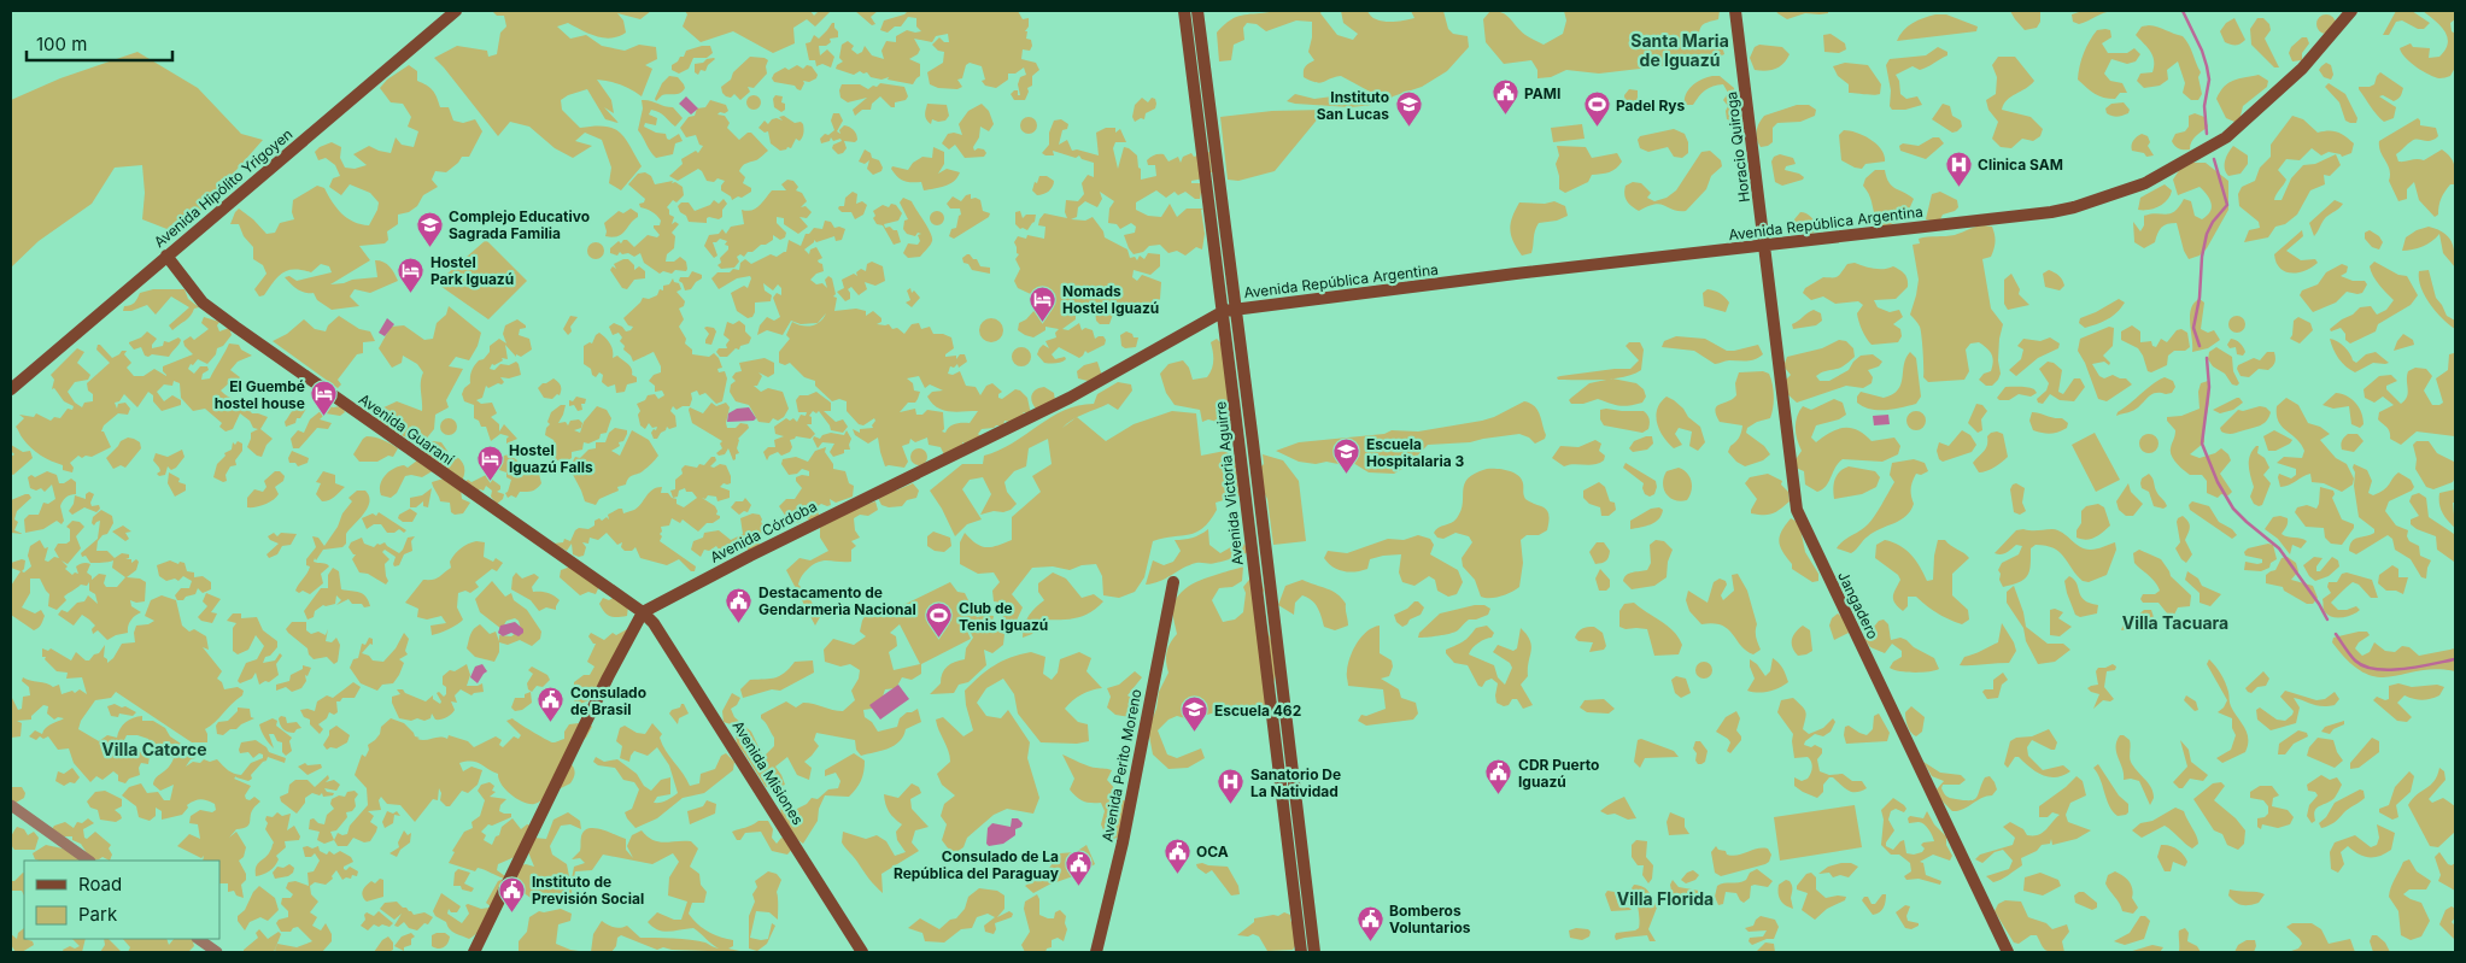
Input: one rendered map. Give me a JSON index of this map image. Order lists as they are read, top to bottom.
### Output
{
  "streets": {
    "main road": [
      "Horacio Quiroga",
      "Avenida Hipólito Yrigoyen",
      "Avenida República Argentina",
      "Avenida Guaraní",
      "Avenida Victoria Aguirre",
      "Avenida Córdoba",
      "Jangadero",
      "Avenida Perito Moreno",
      "Avenida Misiones"
    ]
  },
  "crossings": [
    ["Horacio Quiroga", "Avenida República Argentina"],
    ["Horacio Quiroga", "Jangadero"],
    ["Avenida Hipólito Yrigoyen", "Avenida Guaraní"],
    ["Avenida República Argentina", "Avenida Victoria Aguirre"],
    ["Avenida República Argentina", "Avenida Córdoba"],
    ["Avenida República Argentina", "Jangadero"],
    ["Avenida Guaraní", "Avenida Córdoba"],
    ["Avenida Guaraní", "Avenida Misiones"],
    ["Avenida Victoria Aguirre", "Avenida Córdoba"],
    ["Avenida Córdoba", "Avenida Misiones"]
  ],
  "districts": [
    "Santa Maria de Iguazú",
    "Villa Tacuara",
    "Villa Catorce",
    "Villa Florida"
  ],
  "places": {
    "public building": [
      "PAMI",
      "Destacamento de Gendarmerìa Nacional",
      "Consulado de Brasil",
      "CDR Puerto Iguazú",
      "OCA",
      "Consulado de La República del Paraguay",
      "Instituto de Previsión Social",
      "Bomberos Voluntarios"
    ],
    "school or university": [
      "Instituto San Lucas",
      "Complejo Educativo Sagrada Familia",
      "Escuela Hospitalaria 3",
      "Escuela 462"
    ],
    "sports": ["Padel Rys", "Club de Tenis Iguazú"],
    "hospital": ["Clinica SAM", "Sanatorio De La Natividad"],
    "hotel": [
      "Hostel Park Iguazú",
      "Nomads Hostel Iguazú",
      "El Guembé hostel house",
      "Hostel Iguazú Falls"
    ]
  },
  "legend": ["Road", "Park"],
  "scale_bar": "100 m"
}
